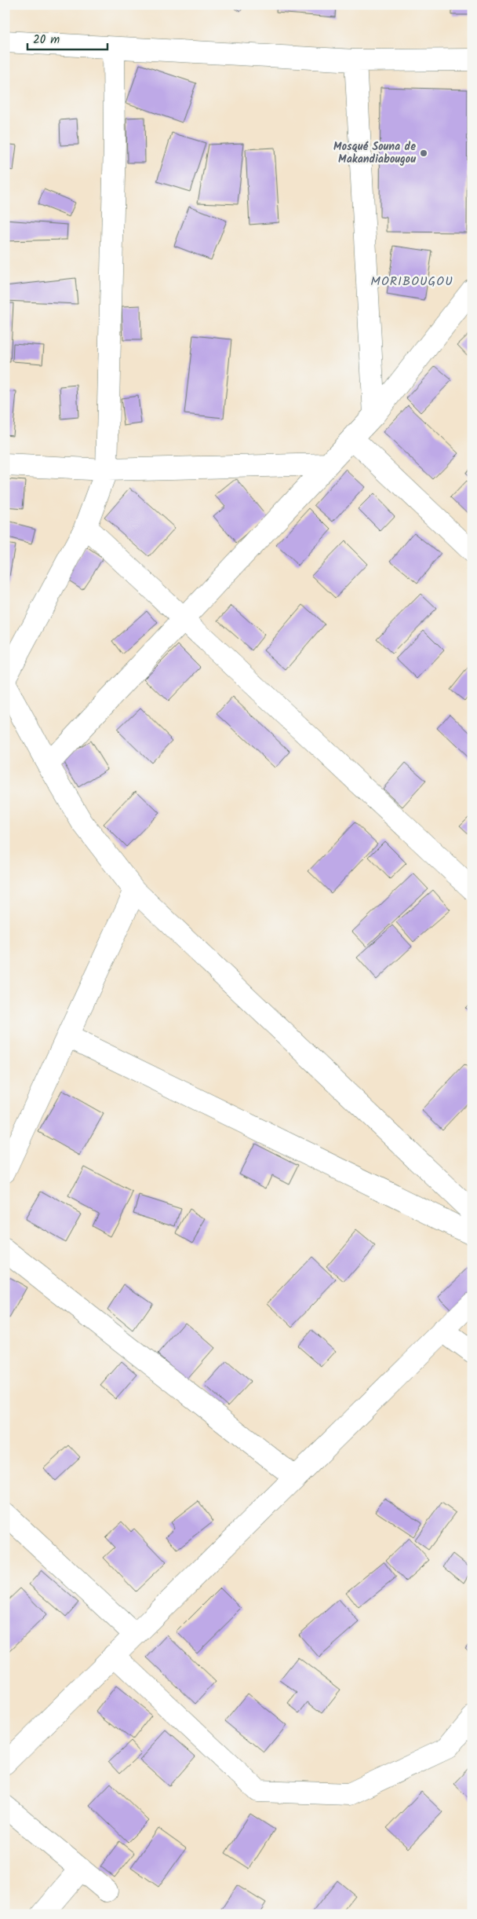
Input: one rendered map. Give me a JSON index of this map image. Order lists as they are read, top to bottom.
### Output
{
  "districts": ["MORIBOUGOU"],
  "places": ["Mosqué Souna de Makandiabougou"],
  "scale_bar": "20 m"
}
